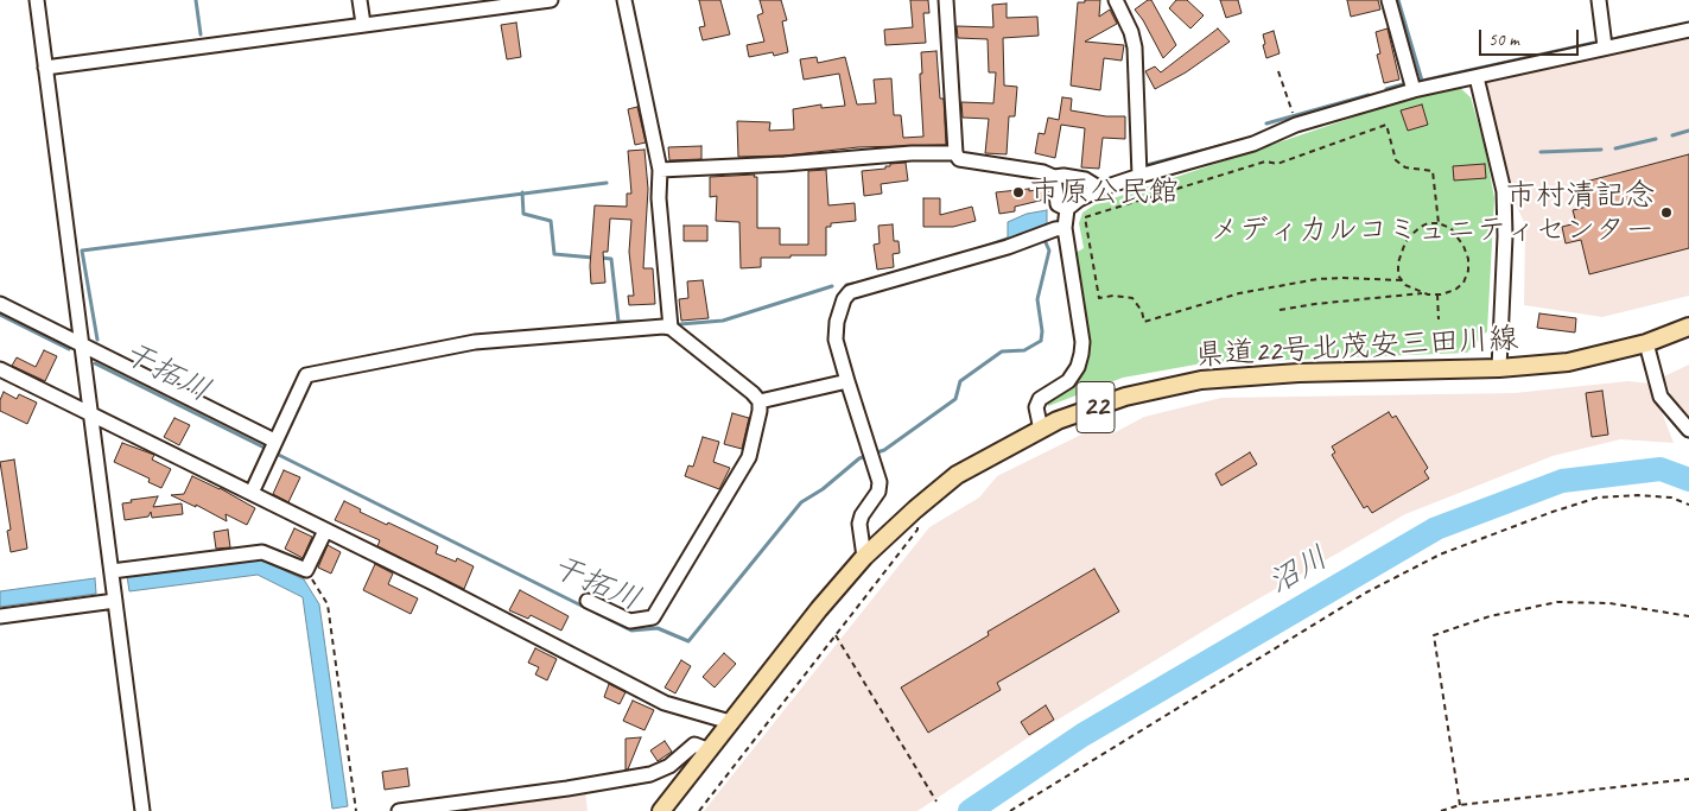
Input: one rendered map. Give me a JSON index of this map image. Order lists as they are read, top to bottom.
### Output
{
  "streets": {
    "main road": ["県道22号北茂安三田川線", "22"]
  },
  "water": ["干拓川", "沼川"],
  "places": ["市原公民館", "市村清記念 メディカルコミュニティセンター"],
  "scale_bar": "50 m"
}
